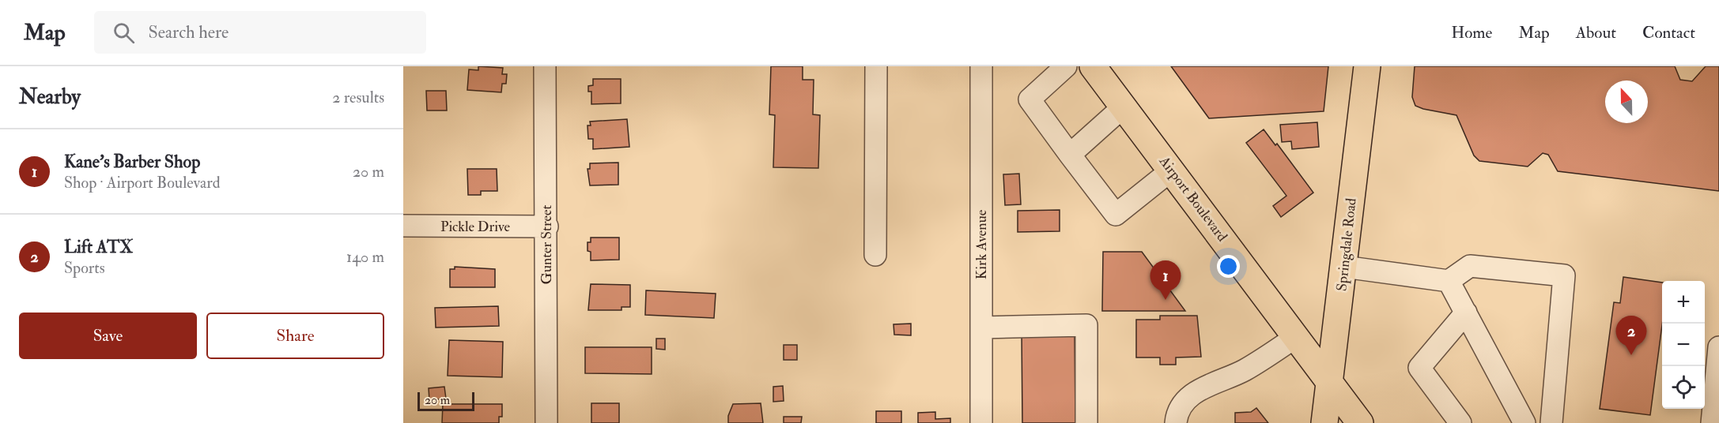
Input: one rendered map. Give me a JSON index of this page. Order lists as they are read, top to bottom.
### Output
{
  "streets": {
    "main road": ["Airport Boulevard", "Springdale Road"],
    "street": ["Pickle Drive", "Gunter Street", "Kirk Avenue"]
  },
  "crossings": [
    ["Airport Boulevard", "Springdale Road"],
    ["Pickle Drive", "Gunter Street"]
  ],
  "scale_bar": "20 m",
  "north": "top",
  "page": {
    "header": "Map",
    "search": "Search here",
    "nav": [
      "Home",
      "Map",
      "About",
      "Contact"
    ],
    "heading": ["Nearby", "2 results"],
    "list": [
      {
        "mark": "1",
        "name": "Kane's Barber Shop",
        "note": "Shop · Airport Boulevard",
        "value": "20 m"
      },
      {
        "mark": "2",
        "name": "Lift ATX",
        "note": "Sports",
        "value": "140 m"
      }
    ],
    "pins": ["1", "2"],
    "map_buttons": ["+", "−"],
    "buttons": ["Save", "Share"],
    "scale": "20 m"
  }
}
